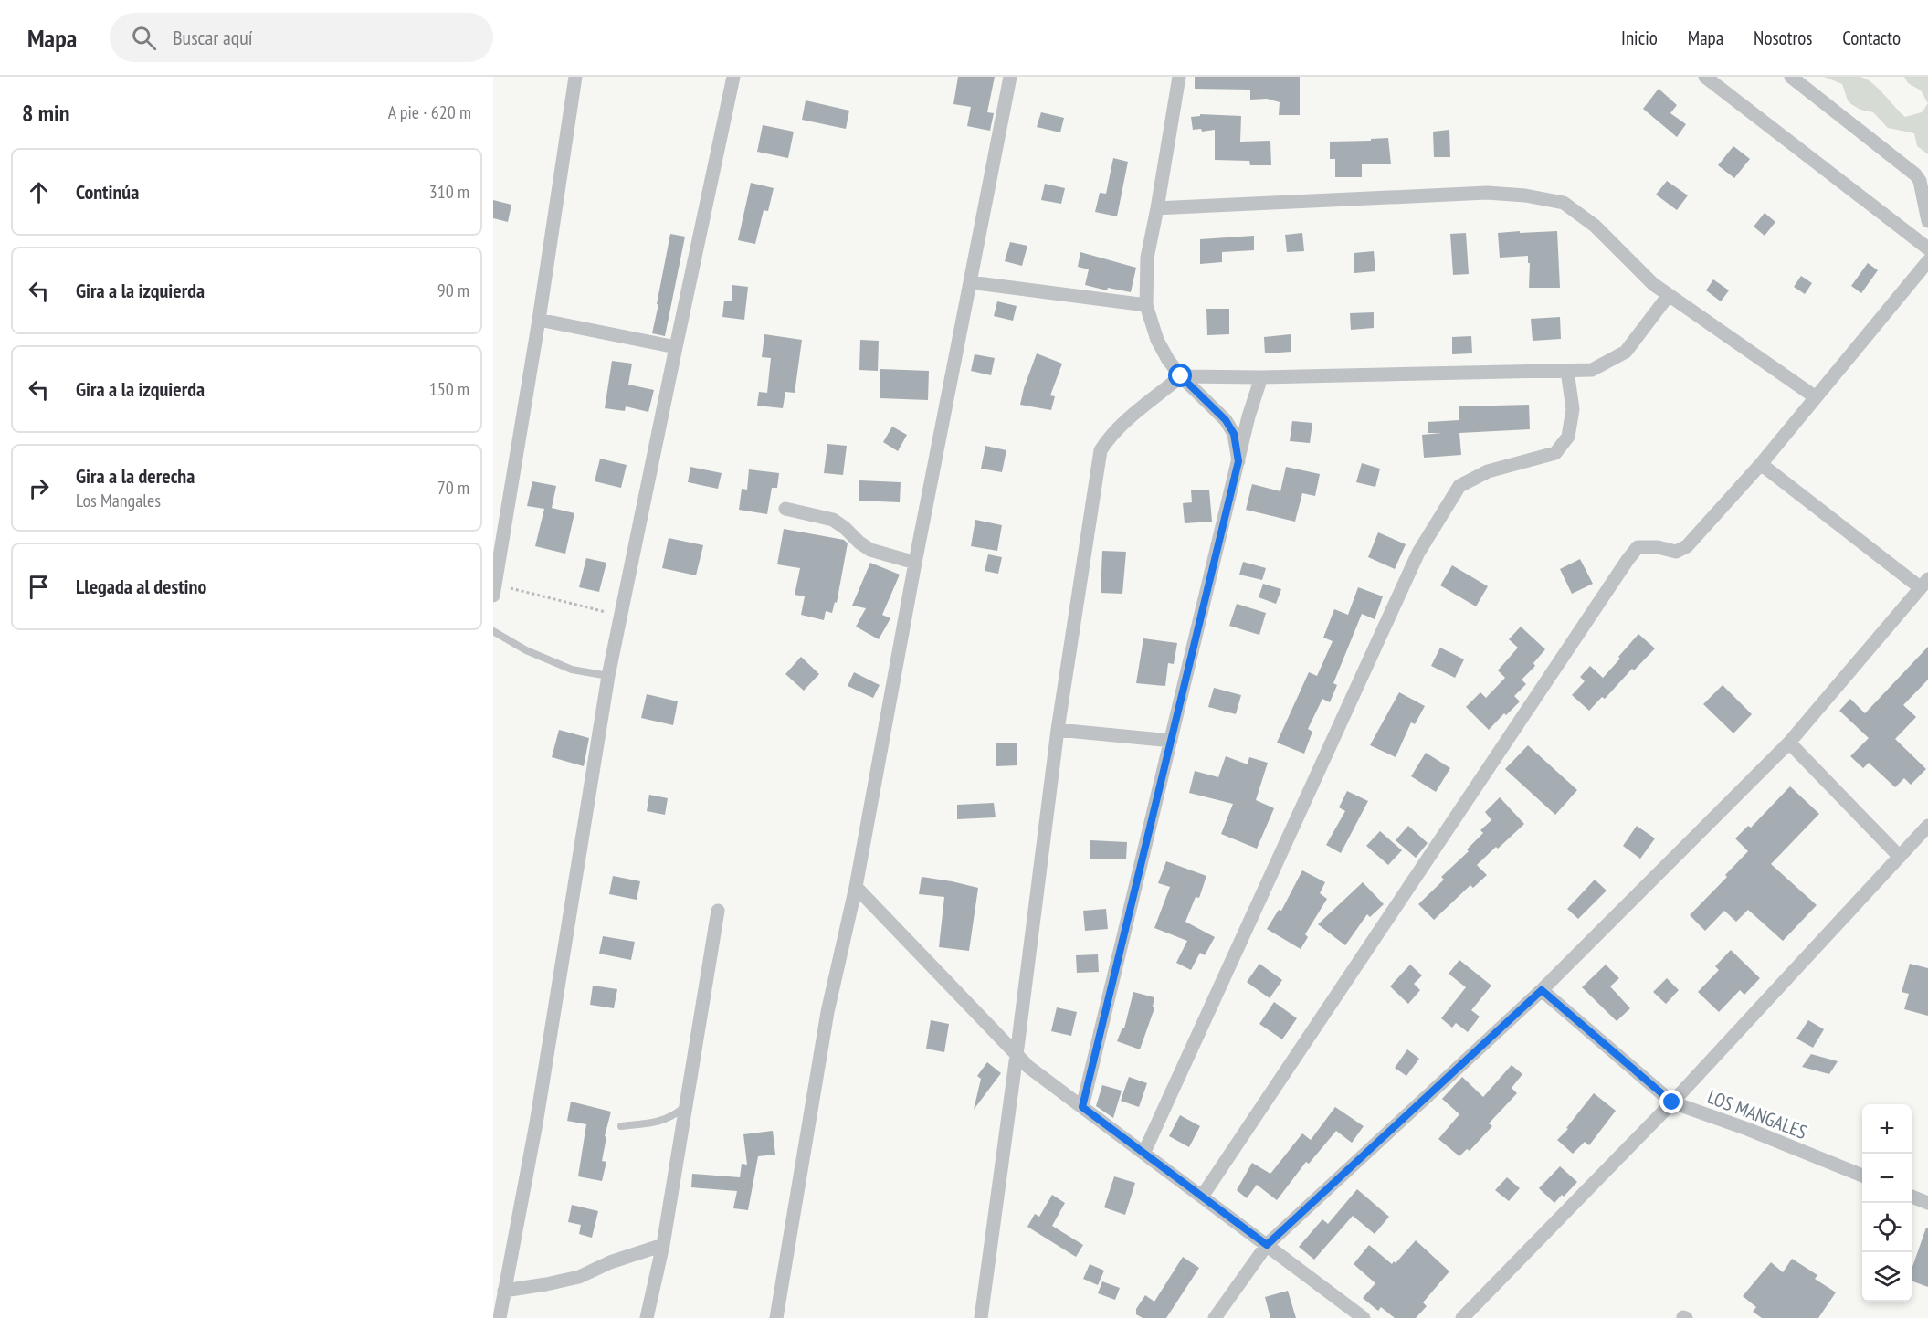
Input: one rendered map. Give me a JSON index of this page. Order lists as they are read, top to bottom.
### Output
{
  "streets": {
    "street": ["LOS MANGALES"]
  },
  "page": {
    "header": "Mapa",
    "search": "Buscar aquí",
    "nav": [
      "Inicio",
      "Mapa",
      "Nosotros",
      "Contacto"
    ],
    "heading": ["8 min", "A pie · 620 m"],
    "list": [
      ["Continúa", "310 m"],
      ["Gira a la izquierda", "90 m"],
      ["Gira a la izquierda", "150 m"],
      ["Gira a la derecha", "Los Mangales", "70 m"],
      "Llegada al destino"
    ],
    "map_buttons": ["+", "−"]
  }
}
